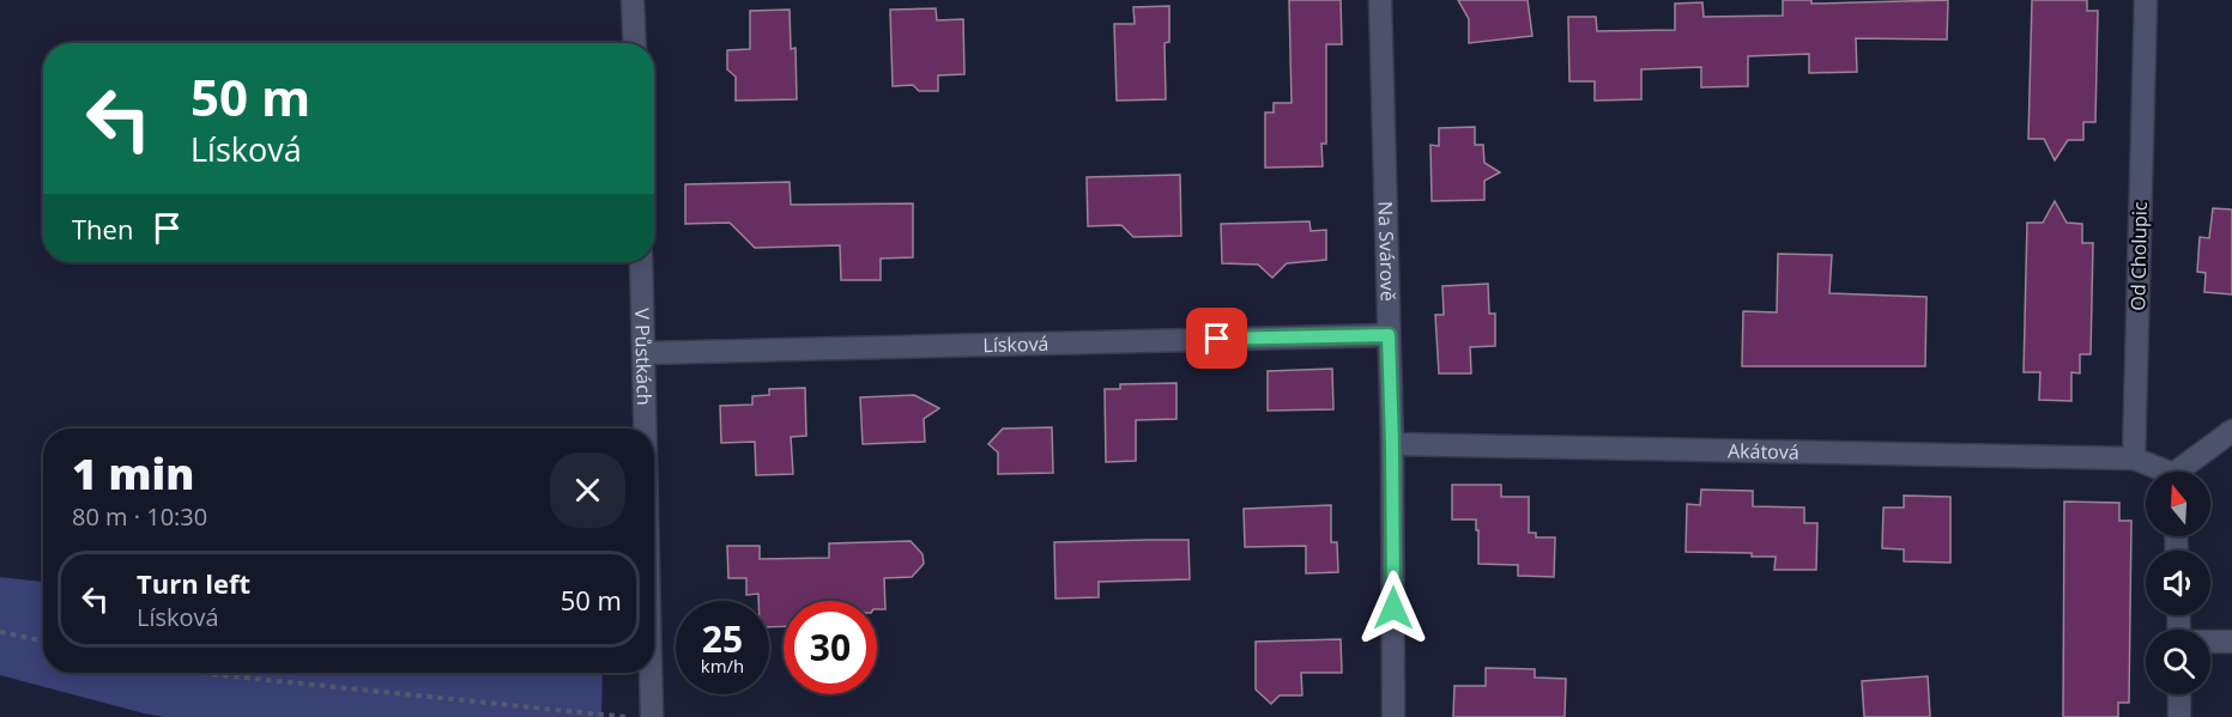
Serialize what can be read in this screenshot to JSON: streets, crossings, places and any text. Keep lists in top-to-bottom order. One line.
{"streets":{"street":["Na Svárově","Od Cholupic","Lísková","V Půstkách","Akátová"]},"crossings":[["Na Svárově","Lísková"],["Na Svárově","Akátová"],["Od Cholupic","Akátová"],["Lísková","V Půstkách"]],"north":"top","page":{"turn":["50 m","Lísková"],"then":"Then","heading":["1 min","80 m · 10:30"],"list":[{"name":"Turn left","note":"Lísková","value":"50 m"}],"speed":"25 km/h","limit":"30"}}
